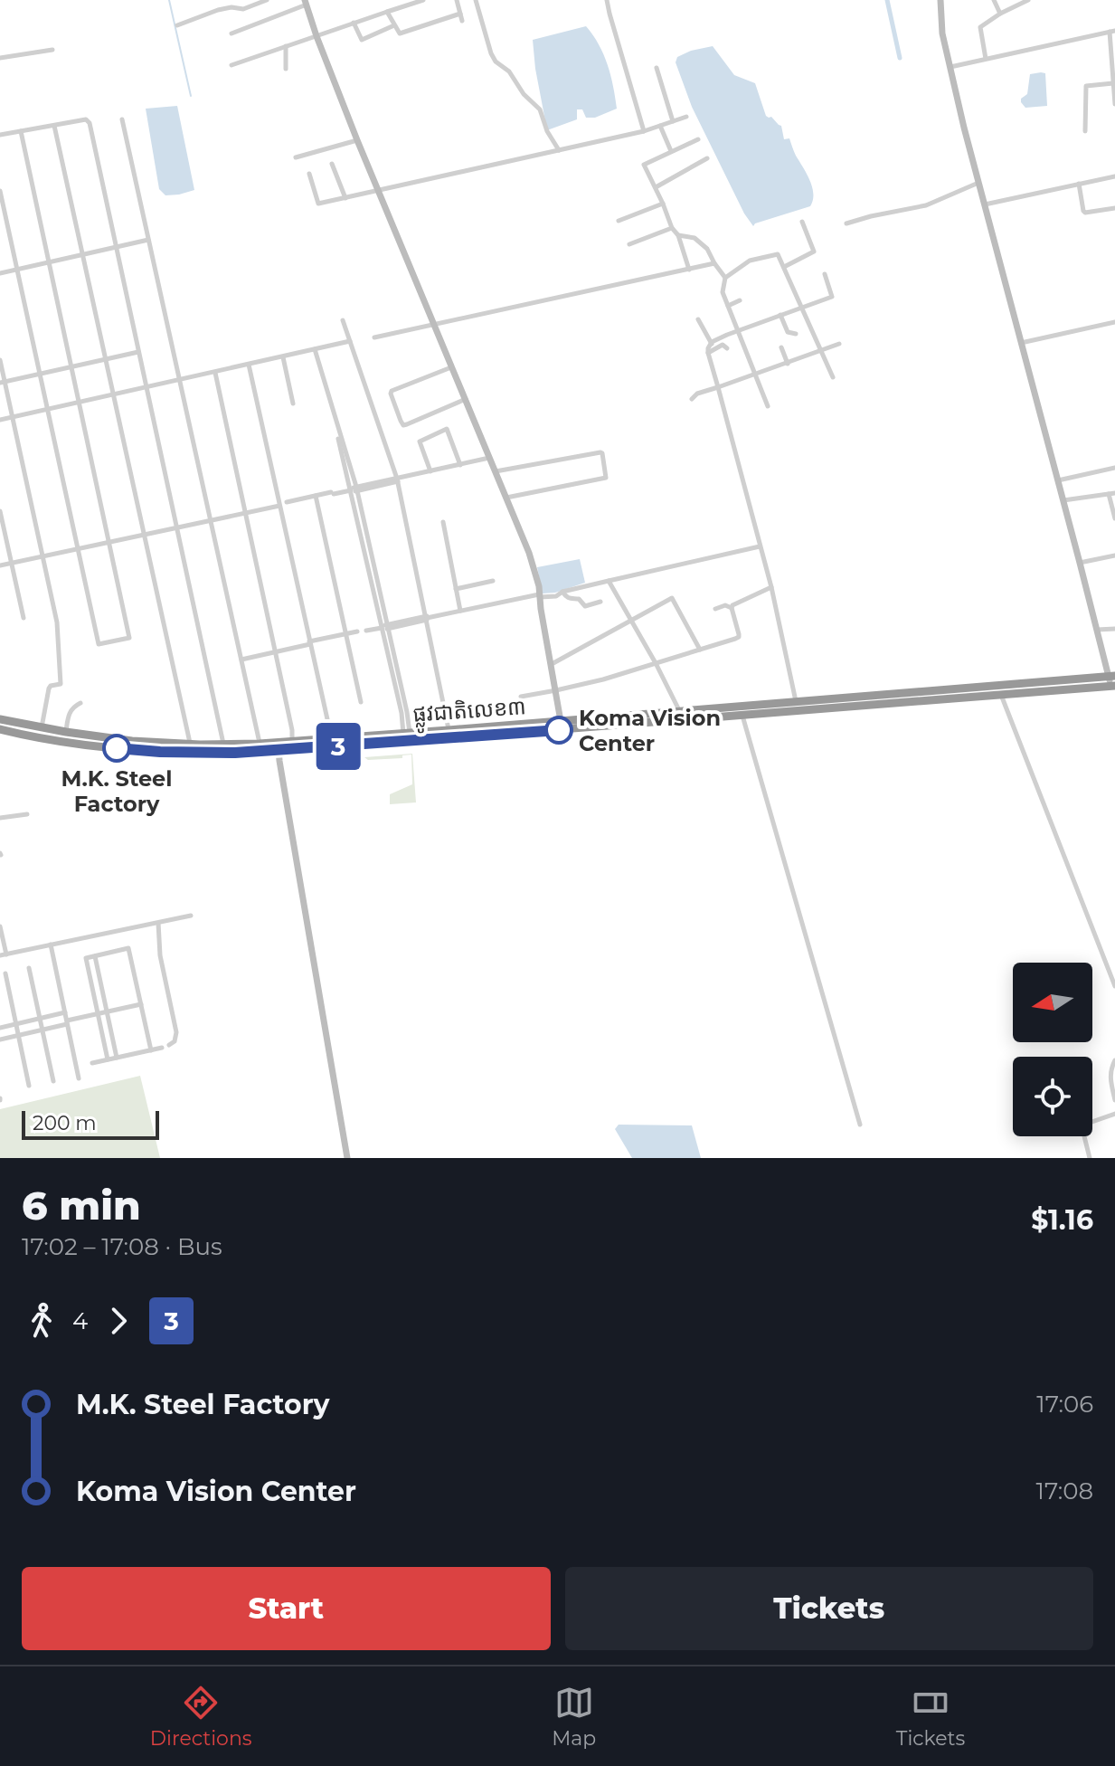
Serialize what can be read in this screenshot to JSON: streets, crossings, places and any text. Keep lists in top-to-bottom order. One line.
{"streets":{"highway":["ផ្លូវជាតិលេខ៣"]},"places":["Koma Vision Center","M.K. Steel Factory"],"lines":["bus line 3"],"scale_bar":"200 m","north":"left","page":{"on_map":"3","scale":"200 m","heading":["6 min","17:02 – 17:08 · Bus","$1.16"],"legs":["4","3"],"list":[{"name":"M.K. Steel Factory","value":"17:06"},{"name":"Koma Vision Center","value":"17:08"}],"buttons":["Start","Tickets"],"tabs":["Directions","Map","Tickets"]}}
